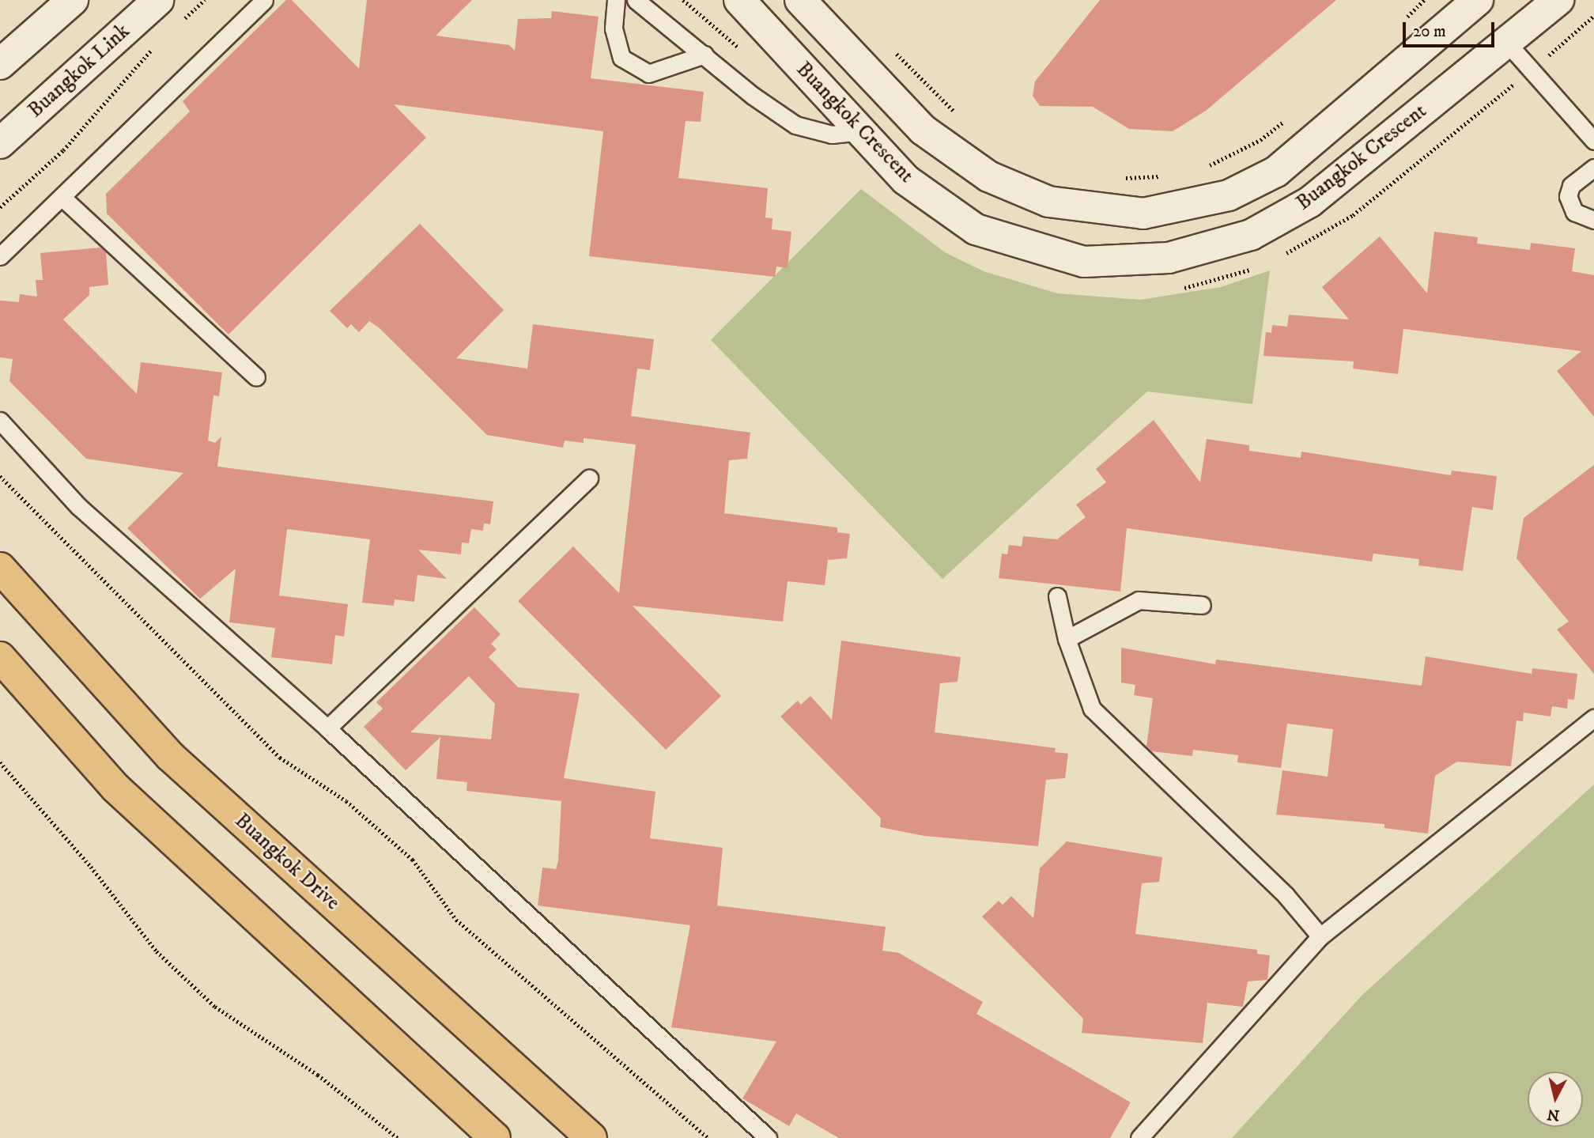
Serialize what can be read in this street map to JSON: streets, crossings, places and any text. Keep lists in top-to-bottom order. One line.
{"streets":{"main road":["Buangkok Drive"],"street":["Buangkok Link","Buangkok Crescent"]},"scale_bar":"20 m","north":"bottom"}
